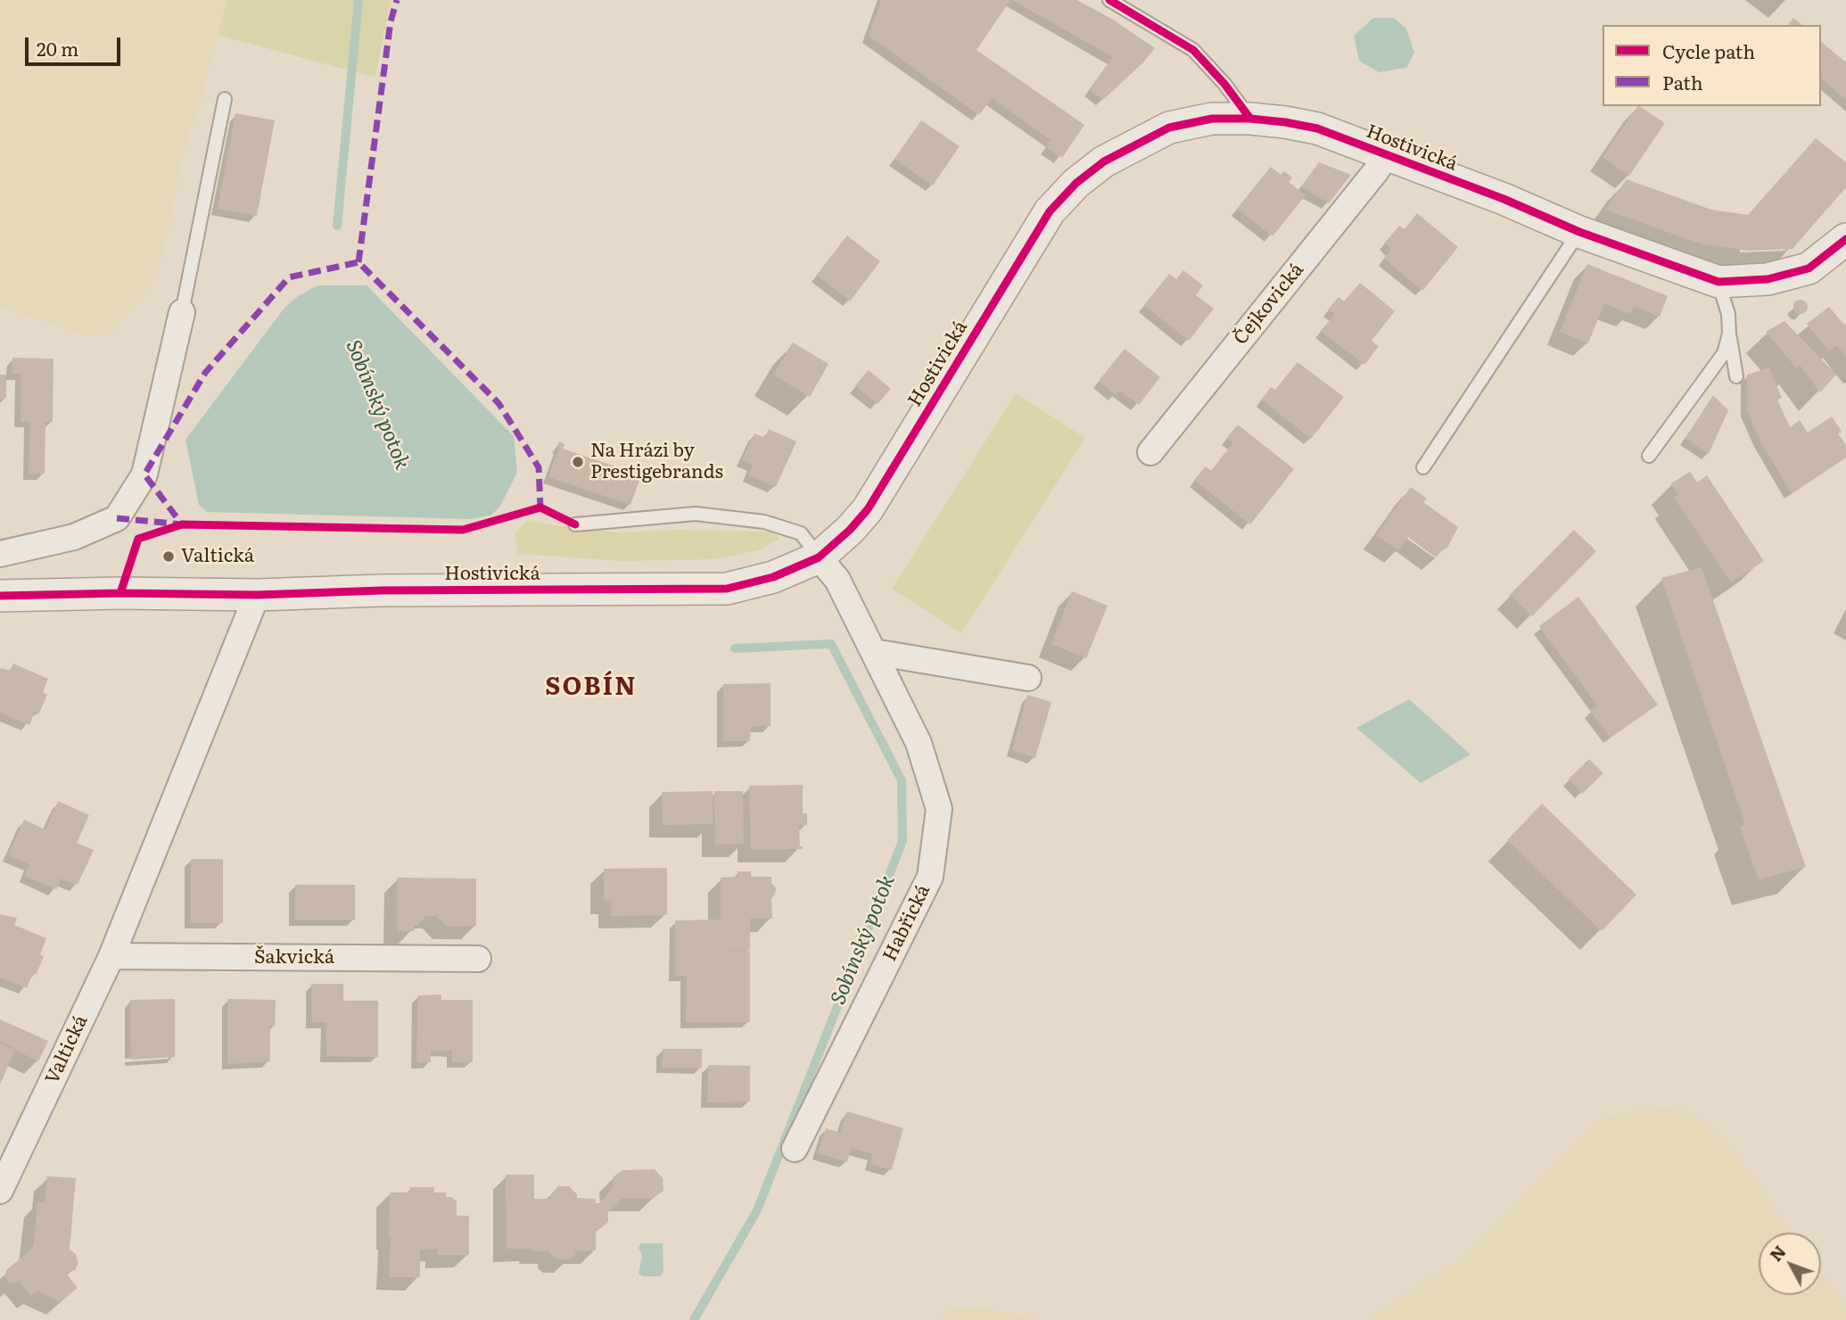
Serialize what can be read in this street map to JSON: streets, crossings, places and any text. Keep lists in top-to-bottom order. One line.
{"streets":{"street":["Hostivická","Čejkovická","Habřická","Šakvická","Valtická"]},"crossings":[["Hostivická","Čejkovická"],["Hostivická","Habřická"],["Hostivická","Valtická"],["Šakvická","Valtická"]],"districts":["SOBÍN"],"water":["Sobínský potok"],"places":["Na Hrázi by Prestigebrands","Valtická"],"legend":["Cycle path","Path"],"scale_bar":"20 m","north":"top left"}
